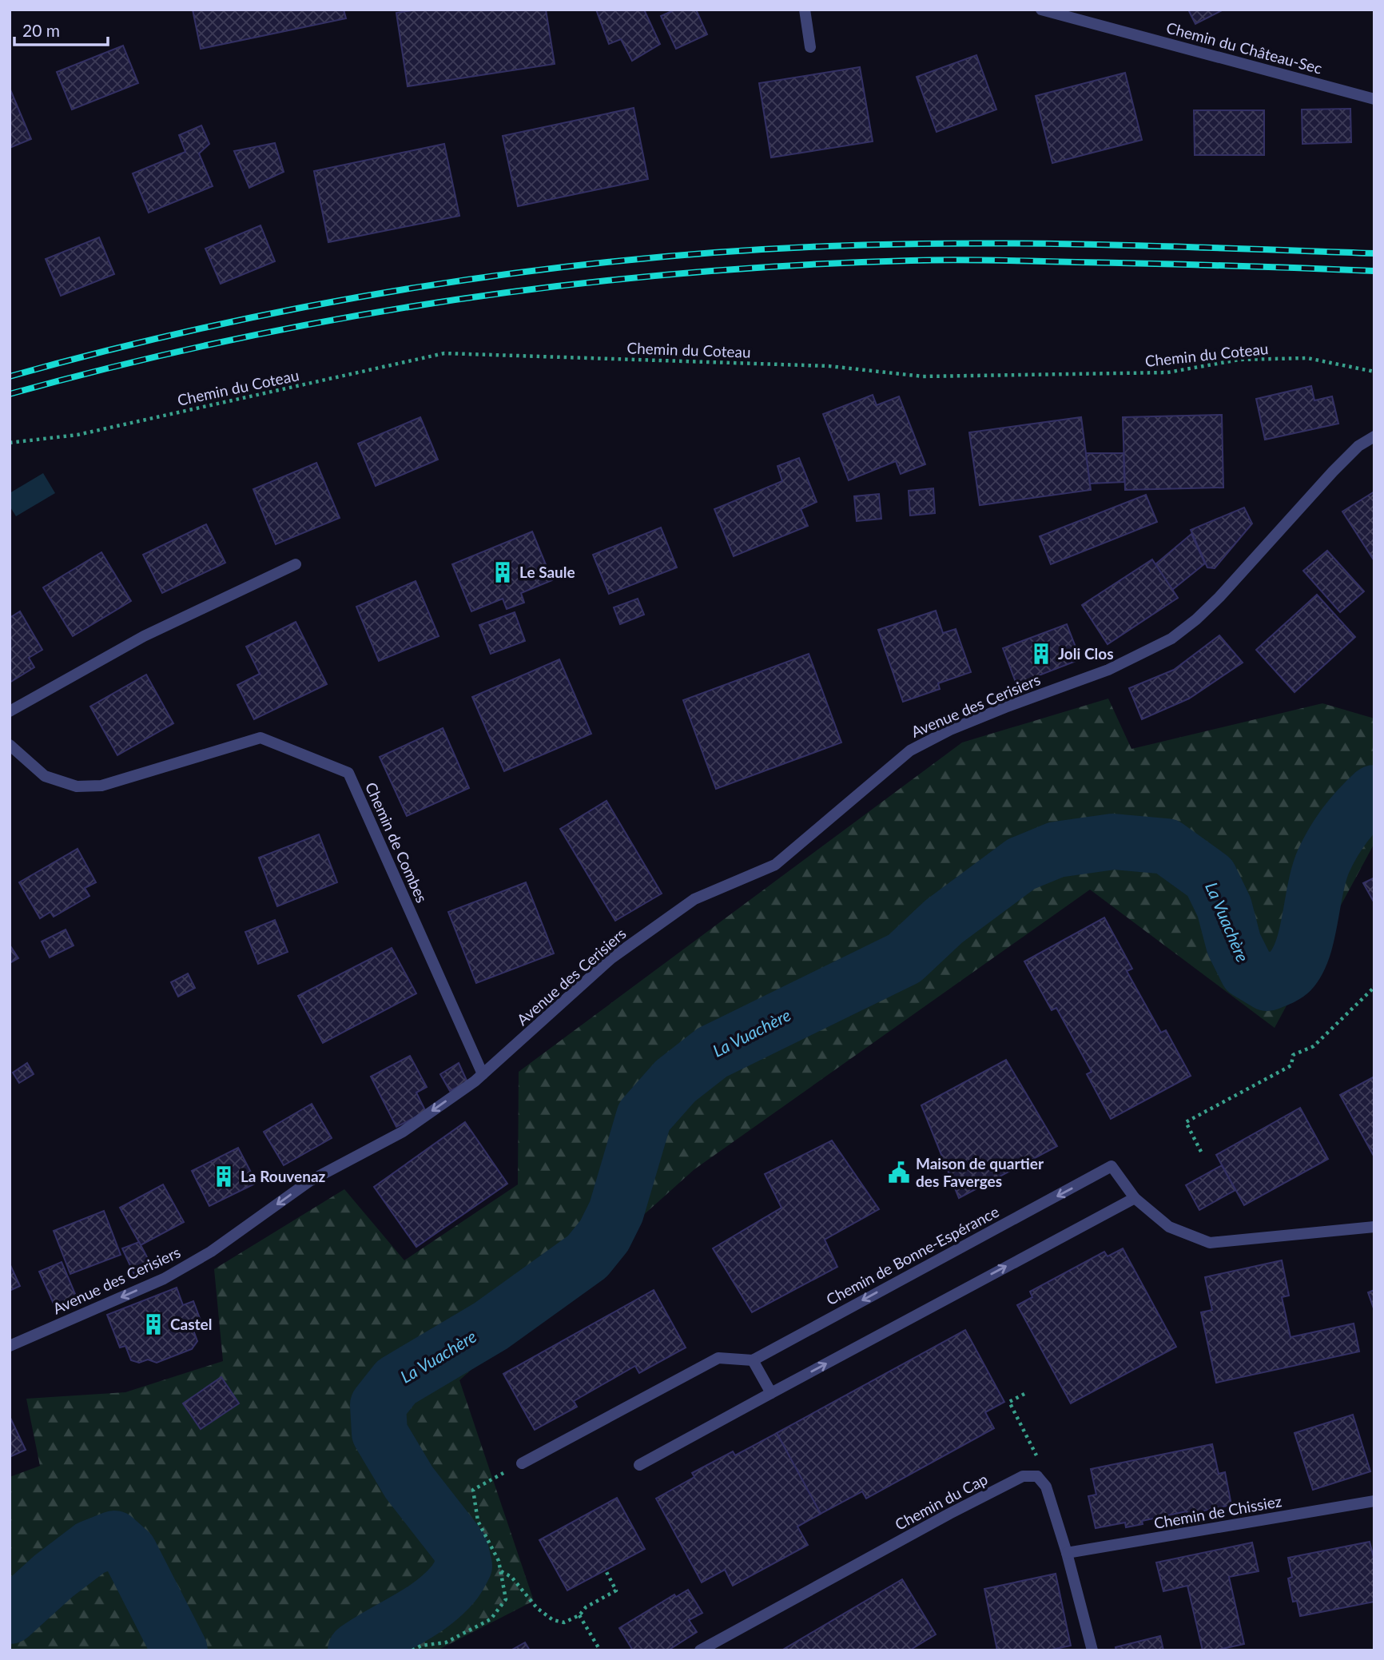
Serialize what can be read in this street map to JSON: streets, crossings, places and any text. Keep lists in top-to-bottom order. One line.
{"streets":{"street":["Chemin du Château-Sec","Avenue des Cerisiers","Chemin de Combes","Chemin de Bonne-Espérance","Chemin du Cap","Chemin de Chissiez"],"path":["Chemin du Coteau"]},"crossings":[["Avenue des Cerisiers","Chemin de Combes"],["Chemin du Cap","Chemin de Chissiez"]],"water":["La Vuachère"],"places":{"building":["Le Saule","Joli Clos","La Rouvenaz","Castel"],"public building":["Maison de quartier des Faverges"]},"scale_bar":"20 m"}
